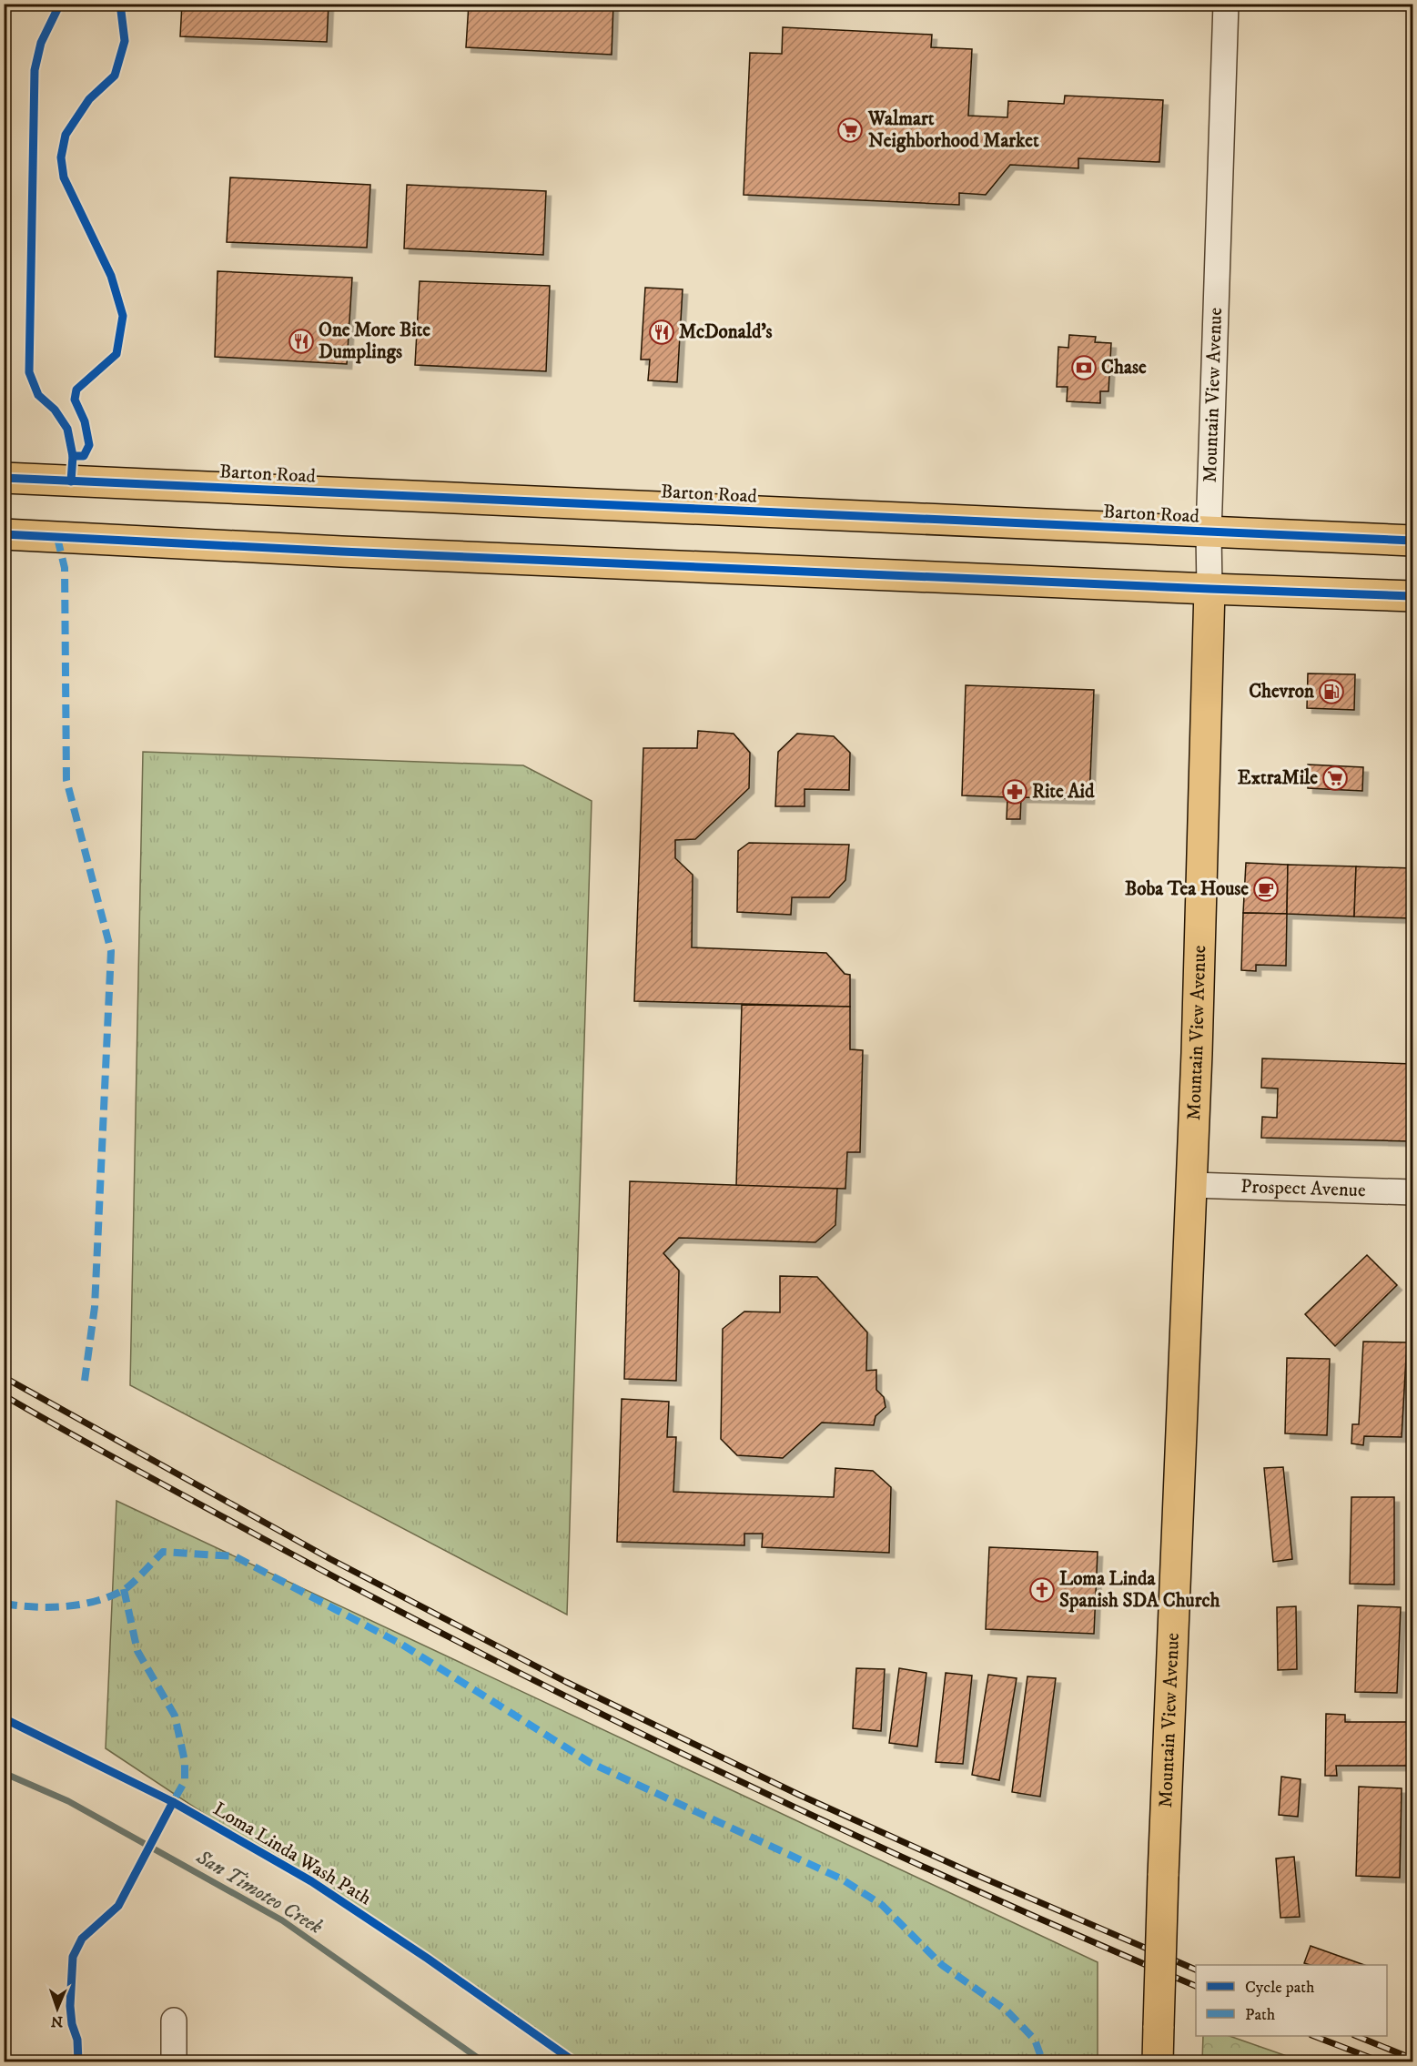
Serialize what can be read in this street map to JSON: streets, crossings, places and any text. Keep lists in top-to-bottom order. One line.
{"streets":{"main road":["Mountain View Avenue","Barton Road"],"street":["Prospect Avenue"],"cycle path":["Loma Linda Wash Path"]},"crossings":[["Mountain View Avenue","Barton Road"],["Mountain View Avenue","Prospect Avenue"]],"water":["San Timoteo Creek"],"places":{"supermarket":["Walmart Neighborhood Market","ExtraMile"],"restaurant":["McDonald's","One More Bite Dumplings"],"bank":["Chase"],"fuel station":["Chevron"],"pharmacy":["Rite Aid"],"cafe":["Boba Tea House"],"church":["Loma Linda Spanish SDA Church"]},"legend":["Cycle path","Path"],"north":"bottom"}
